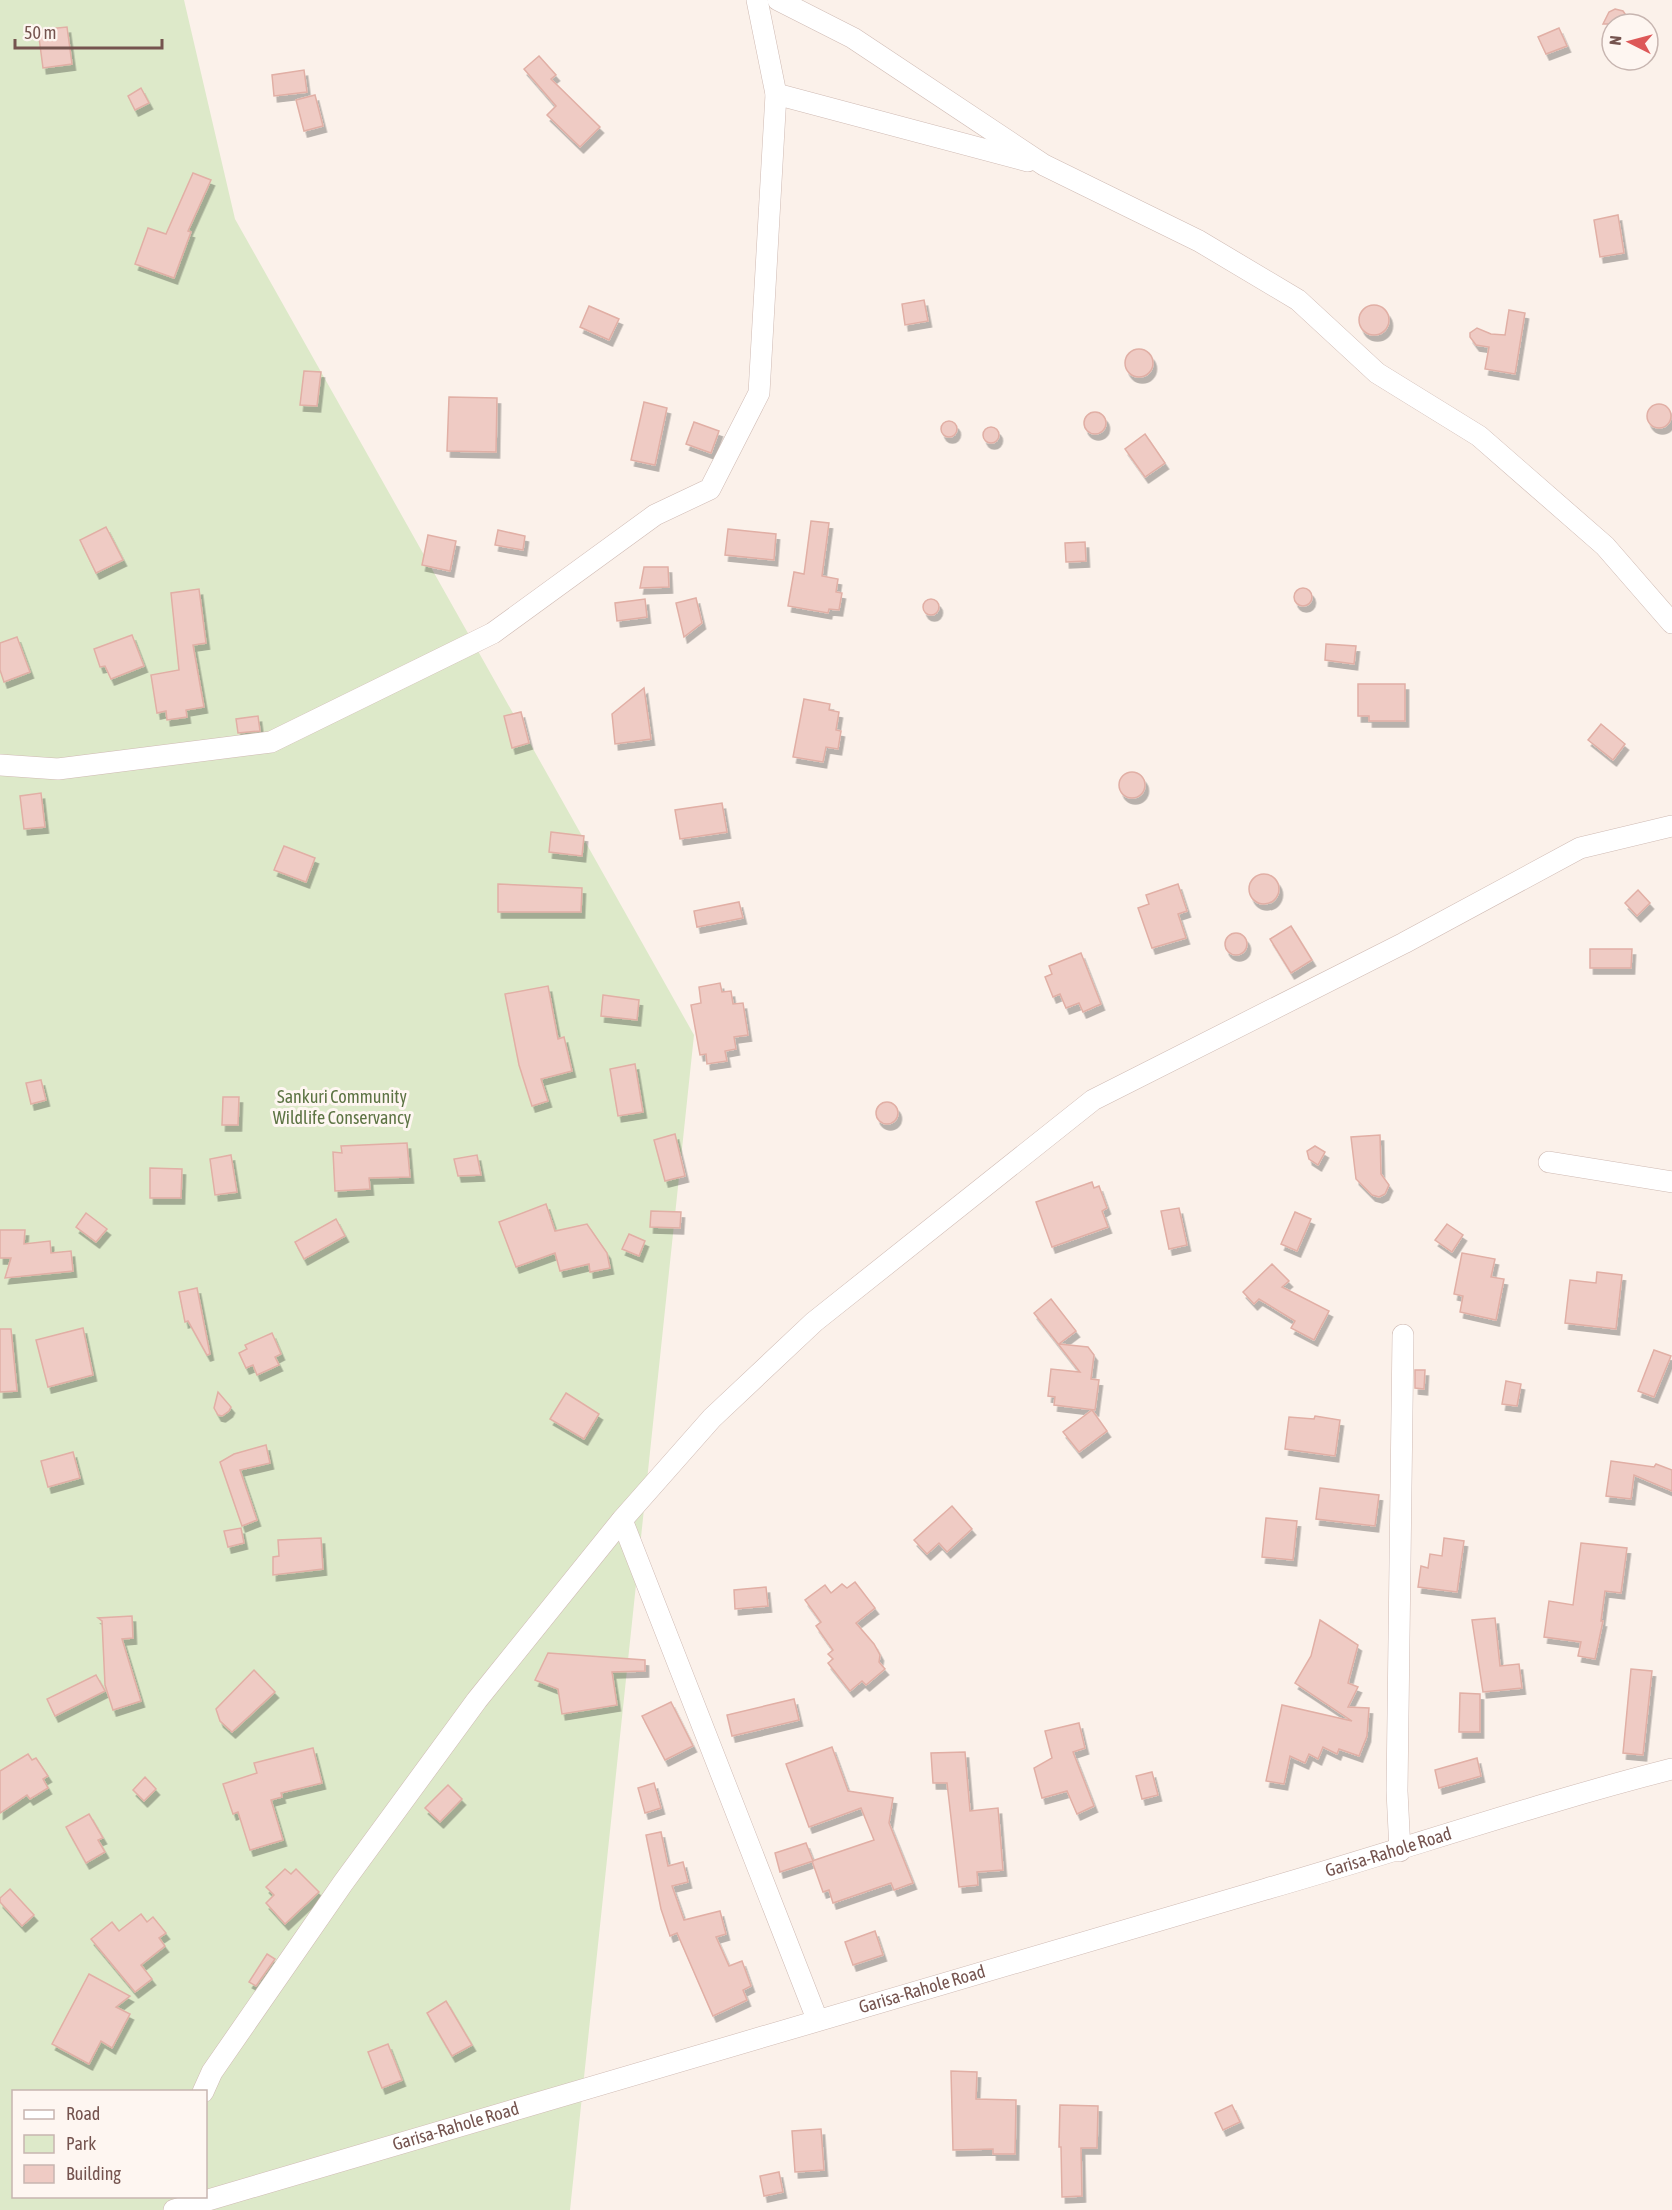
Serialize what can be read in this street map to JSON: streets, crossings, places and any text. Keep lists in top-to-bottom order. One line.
{"streets":{"street":["Garisa-Rahole Road"]},"parks":["Sankuri Community Wildlife Conservancy"],"legend":["Road","Park","Building"],"scale_bar":"50 m","north":"left"}
